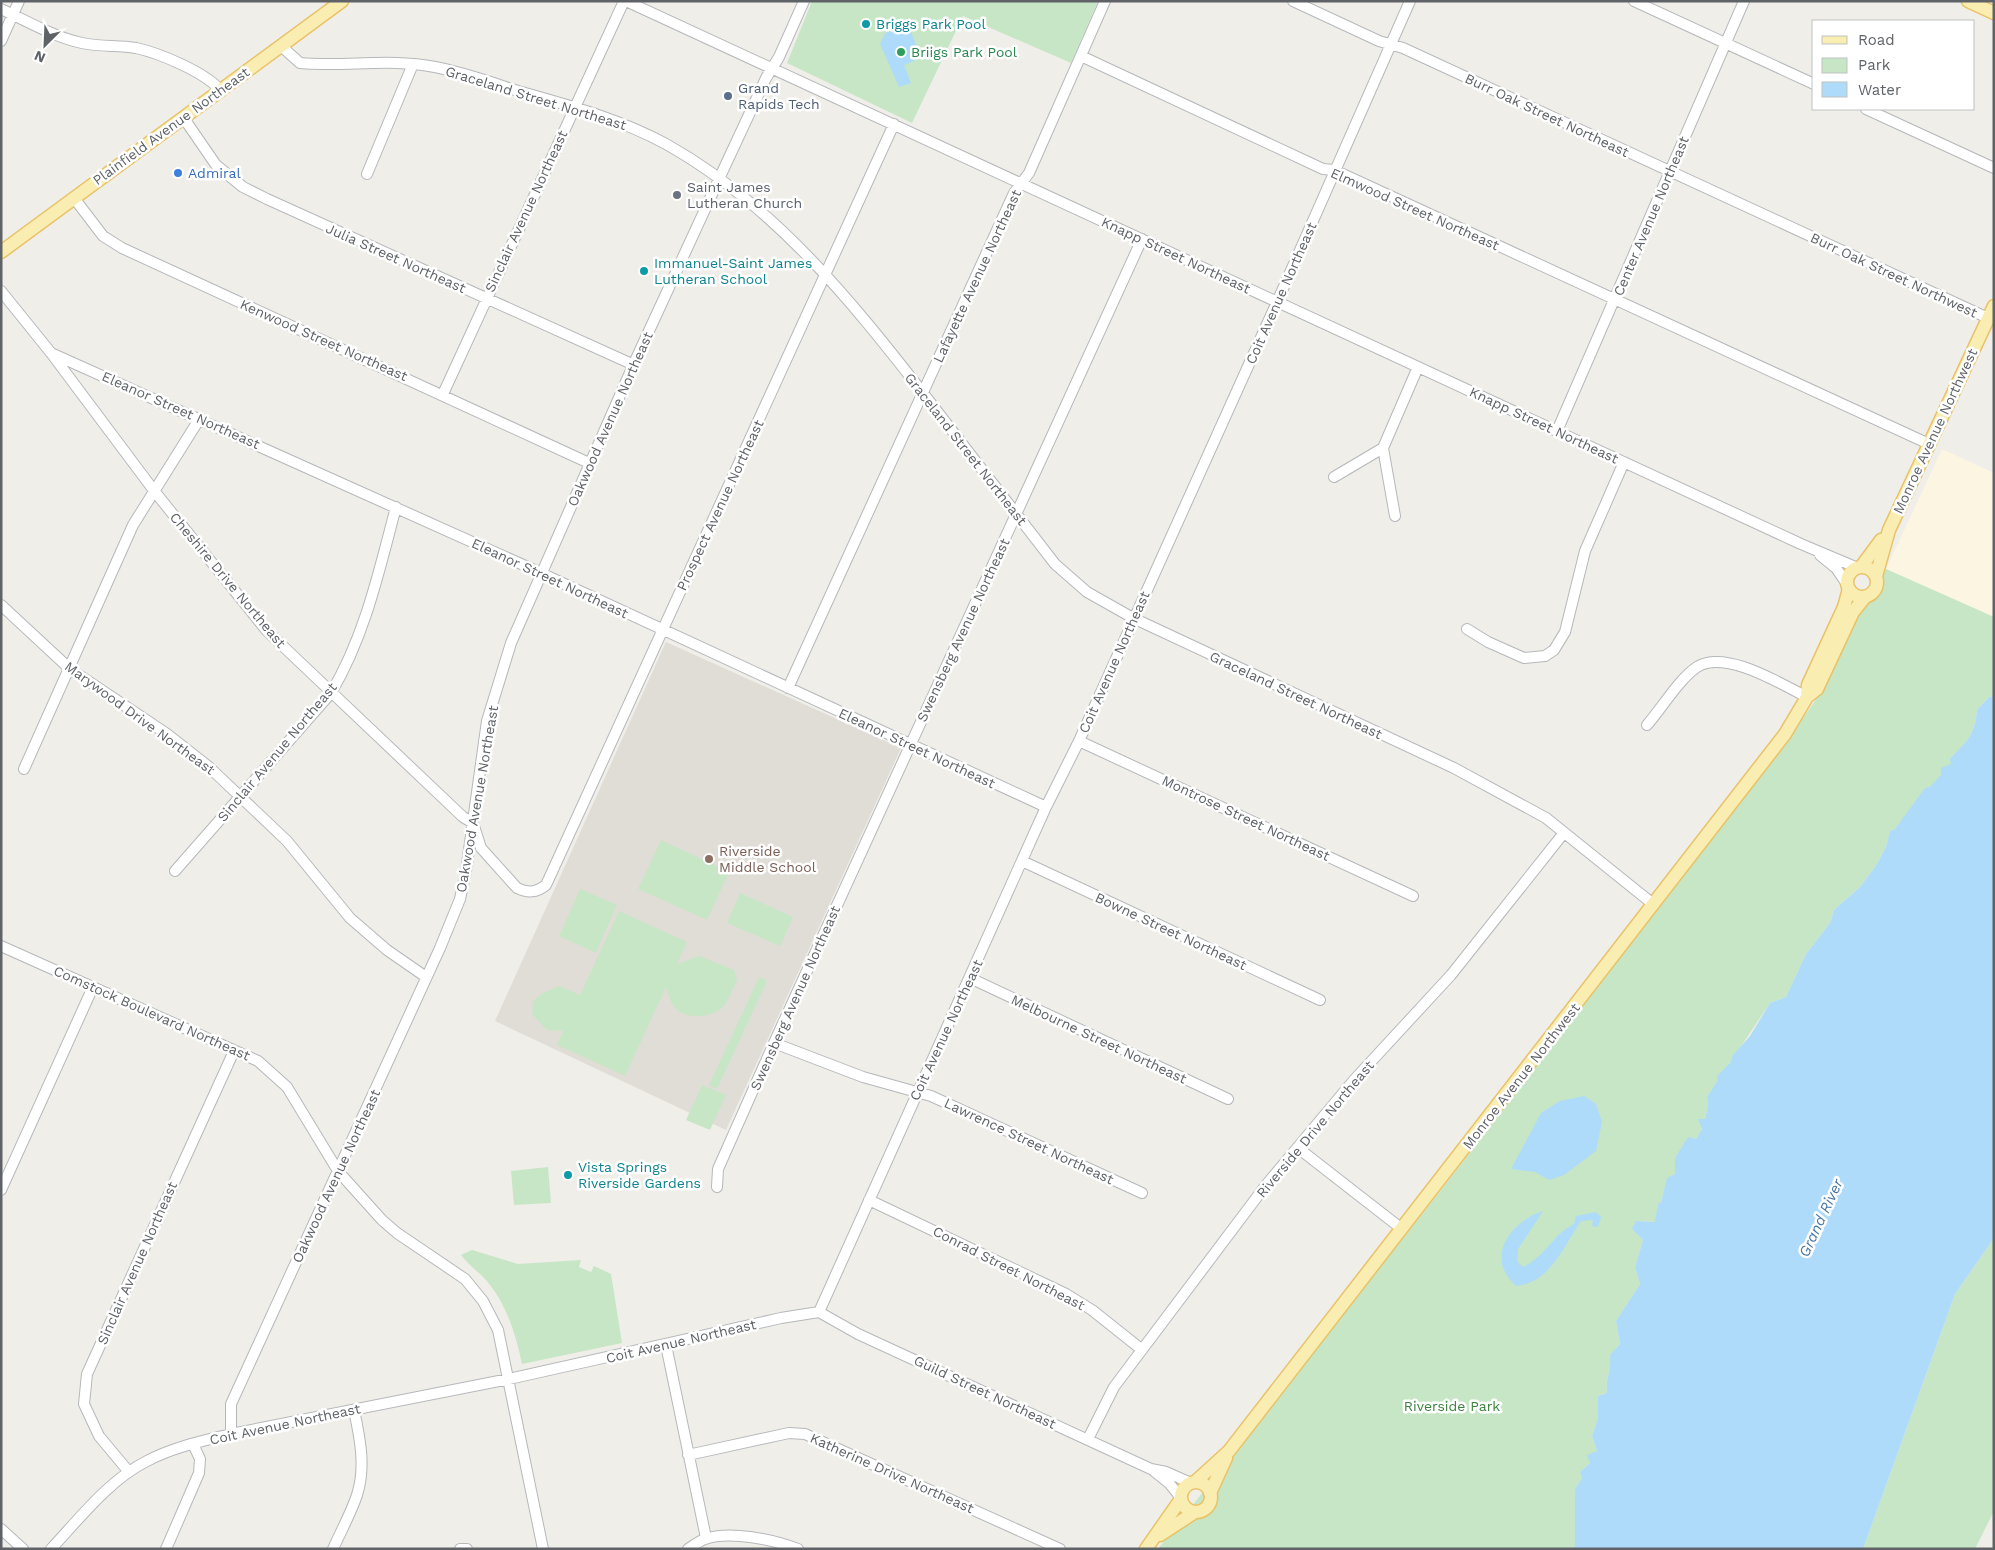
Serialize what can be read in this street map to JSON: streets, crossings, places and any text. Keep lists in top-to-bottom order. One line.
{"streets":{"main road":["Plainfield Avenue Northeast","Monroe Avenue Northwest"],"street":["Graceland Street Northeast","Burr Oak Street Northeast","Elmwood Street Northeast","Sinclair Avenue Northeast","Center Avenue Northeast","Knapp Street Northeast","Julia Street Northeast","Burr Oak Street Northwest","Lafayette Avenue Northeast","Coit Avenue Northeast","Kenwood Street Northeast","Eleanor Street Northeast","Oakwood Avenue Northeast","Prospect Avenue Northeast","Cheshire Drive Northeast","Swensberg Avenue Northeast","Marywood Drive Northeast","Montrose Street Northeast","Bowne Street Northeast","Comstock Boulevard Northeast","Melbourne Street Northeast","Riverside Drive Northeast","Lawrence Street Northeast","Conrad Street Northeast","Guild Street Northeast","Katherine Drive Northeast"]},"crossings":[["Graceland Street Northeast","Plainfield Avenue Northeast"],["Graceland Street Northeast","Sinclair Avenue Northeast"],["Graceland Street Northeast","Lafayette Avenue Northeast"],["Graceland Street Northeast","Coit Avenue Northeast"],["Graceland Street Northeast","Oakwood Avenue Northeast"],["Graceland Street Northeast","Monroe Avenue Northwest"],["Graceland Street Northeast","Prospect Avenue Northeast"],["Graceland Street Northeast","Swensberg Avenue Northeast"],["Graceland Street Northeast","Riverside Drive Northeast"],["Burr Oak Street Northeast","Center Avenue Northeast"],["Burr Oak Street Northeast","Burr Oak Street Northwest"],["Burr Oak Street Northeast","Coit Avenue Northeast"],["Plainfield Avenue Northeast","Julia Street Northeast"],["Plainfield Avenue Northeast","Kenwood Street Northeast"],["Elmwood Street Northeast","Center Avenue Northeast"],["Elmwood Street Northeast","Lafayette Avenue Northeast"],["Elmwood Street Northeast","Coit Avenue Northeast"],["Elmwood Street Northeast","Monroe Avenue Northwest"],["Sinclair Avenue Northeast","Knapp Street Northeast"],["Sinclair Avenue Northeast","Julia Street Northeast"],["Sinclair Avenue Northeast","Coit Avenue Northeast"],["Sinclair Avenue Northeast","Kenwood Street Northeast"],["Sinclair Avenue Northeast","Eleanor Street Northeast"],["Sinclair Avenue Northeast","Cheshire Drive Northeast"],["Sinclair Avenue Northeast","Marywood Drive Northeast"],["Sinclair Avenue Northeast","Comstock Boulevard Northeast"],["Center Avenue Northeast","Knapp Street Northeast"],["Knapp Street Northeast","Lafayette Avenue Northeast"],["Knapp Street Northeast","Coit Avenue Northeast"],["Knapp Street Northeast","Oakwood Avenue Northeast"],["Knapp Street Northeast","Prospect Avenue Northeast"],["Knapp Street Northeast","Swensberg Avenue Northeast"],["Julia Street Northeast","Oakwood Avenue Northeast"],["Burr Oak Street Northwest","Monroe Avenue Northwest"],["Lafayette Avenue Northeast","Eleanor Street Northeast"],["Coit Avenue Northeast","Eleanor Street Northeast"],["Coit Avenue Northeast","Oakwood Avenue Northeast"],["Coit Avenue Northeast","Montrose Street Northeast"],["Coit Avenue Northeast","Bowne Street Northeast"],["Coit Avenue Northeast","Comstock Boulevard Northeast"],["Coit Avenue Northeast","Melbourne Street Northeast"],["Coit Avenue Northeast","Lawrence Street Northeast"],["Coit Avenue Northeast","Conrad Street Northeast"],["Coit Avenue Northeast","Guild Street Northeast"],["Kenwood Street Northeast","Oakwood Avenue Northeast"],["Eleanor Street Northeast","Oakwood Avenue Northeast"],["Eleanor Street Northeast","Prospect Avenue Northeast"],["Eleanor Street Northeast","Cheshire Drive Northeast"],["Eleanor Street Northeast","Swensberg Avenue Northeast"],["Oakwood Avenue Northeast","Prospect Avenue Northeast"],["Oakwood Avenue Northeast","Cheshire Drive Northeast"],["Oakwood Avenue Northeast","Marywood Drive Northeast"],["Oakwood Avenue Northeast","Comstock Boulevard Northeast"],["Monroe Avenue Northwest","Guild Street Northeast"],["Prospect Avenue Northeast","Cheshire Drive Northeast"],["Swensberg Avenue Northeast","Lawrence Street Northeast"],["Riverside Drive Northeast","Conrad Street Northeast"],["Riverside Drive Northeast","Guild Street Northeast"]],"water":["Grand River"],"parks":["Riverside Park"],"places":["Briggs Park Pool","Briigs Park Pool","Grand Rapids Tech","Admiral","Saint James Lutheran Church","Immanuel-Saint James Lutheran School","Riverside Middle School","Vista Springs Riverside Gardens"],"legend":["Road","Park","Water"],"north":"bottom left"}
